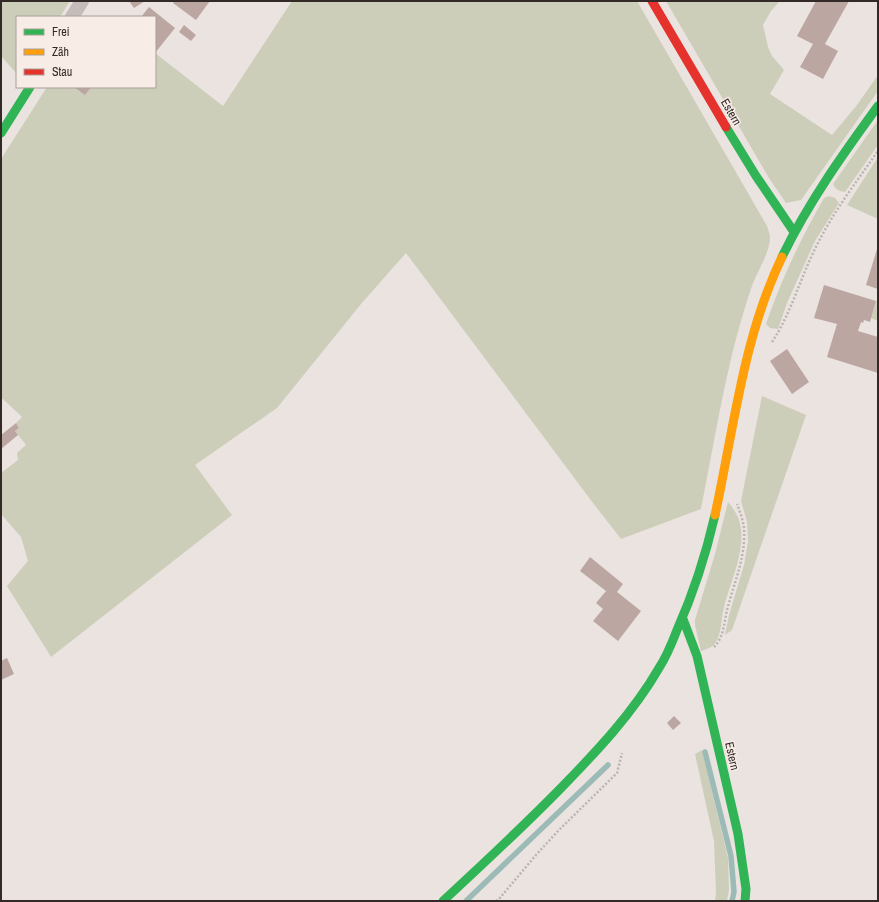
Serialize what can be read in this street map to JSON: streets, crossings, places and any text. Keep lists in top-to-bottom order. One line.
{"streets":{"street":["Estern"]},"legend":["Frei","Zäh","Stau"]}
